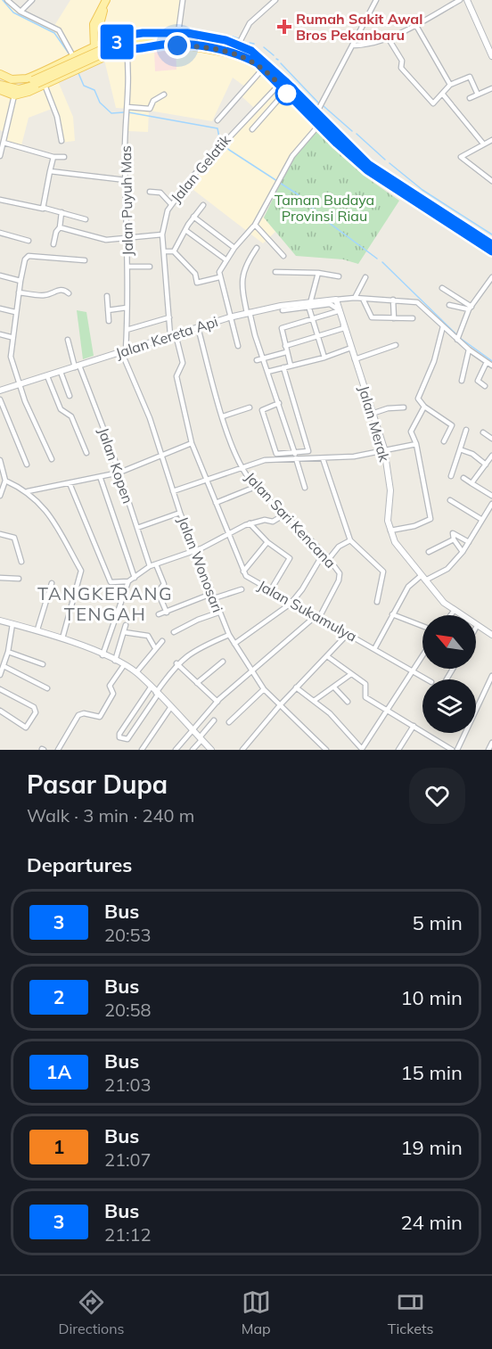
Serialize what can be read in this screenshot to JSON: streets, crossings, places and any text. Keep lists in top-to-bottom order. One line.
{"streets":{"street":["Jalan Gelatik","Jalan Puyuh Mas","Jalan Kereta Api","Jalan Merak","Jalan Kopen","Jalan Sari Kencana","Jalan Wonosari","Jalan Sukamulya"]},"crossings":[["Jalan Gelatik","Jalan Kereta Api"],["Jalan Gelatik","Jalan Sukamulya"],["Jalan Puyuh Mas","Jalan Kereta Api"],["Jalan Puyuh Mas","Jalan Wonosari"],["Jalan Kereta Api","Jalan Merak"],["Jalan Kereta Api","Jalan Kopen"],["Jalan Kereta Api","Jalan Sari Kencana"],["Jalan Kereta Api","Jalan Wonosari"],["Jalan Sari Kencana","Jalan Sukamulya"]],"districts":["TANGKERANG TENGAH"],"parks":["Taman Budaya Provinsi Riau"],"places":{"health":["Rumah Sakit Awal Bros Pekanbaru"]},"lines":["bus line 3"],"north":"top left","page":{"on_map":"3","heading":[["Pasar Dupa","Walk · 3 min · 240 m"],"Departures"],"list":[{"mark":"3","name":"Bus","note":"20:53","value":"5 min"},{"mark":"2","name":"Bus","note":"20:58","value":"10 min"},{"mark":"1A","name":"Bus","note":"21:03","value":"15 min"},{"mark":"1","name":"Bus","note":"21:07","value":"19 min"},{"mark":"3","name":"Bus","note":"21:12","value":"24 min"}],"tabs":["Directions","Map","Tickets"]}}
